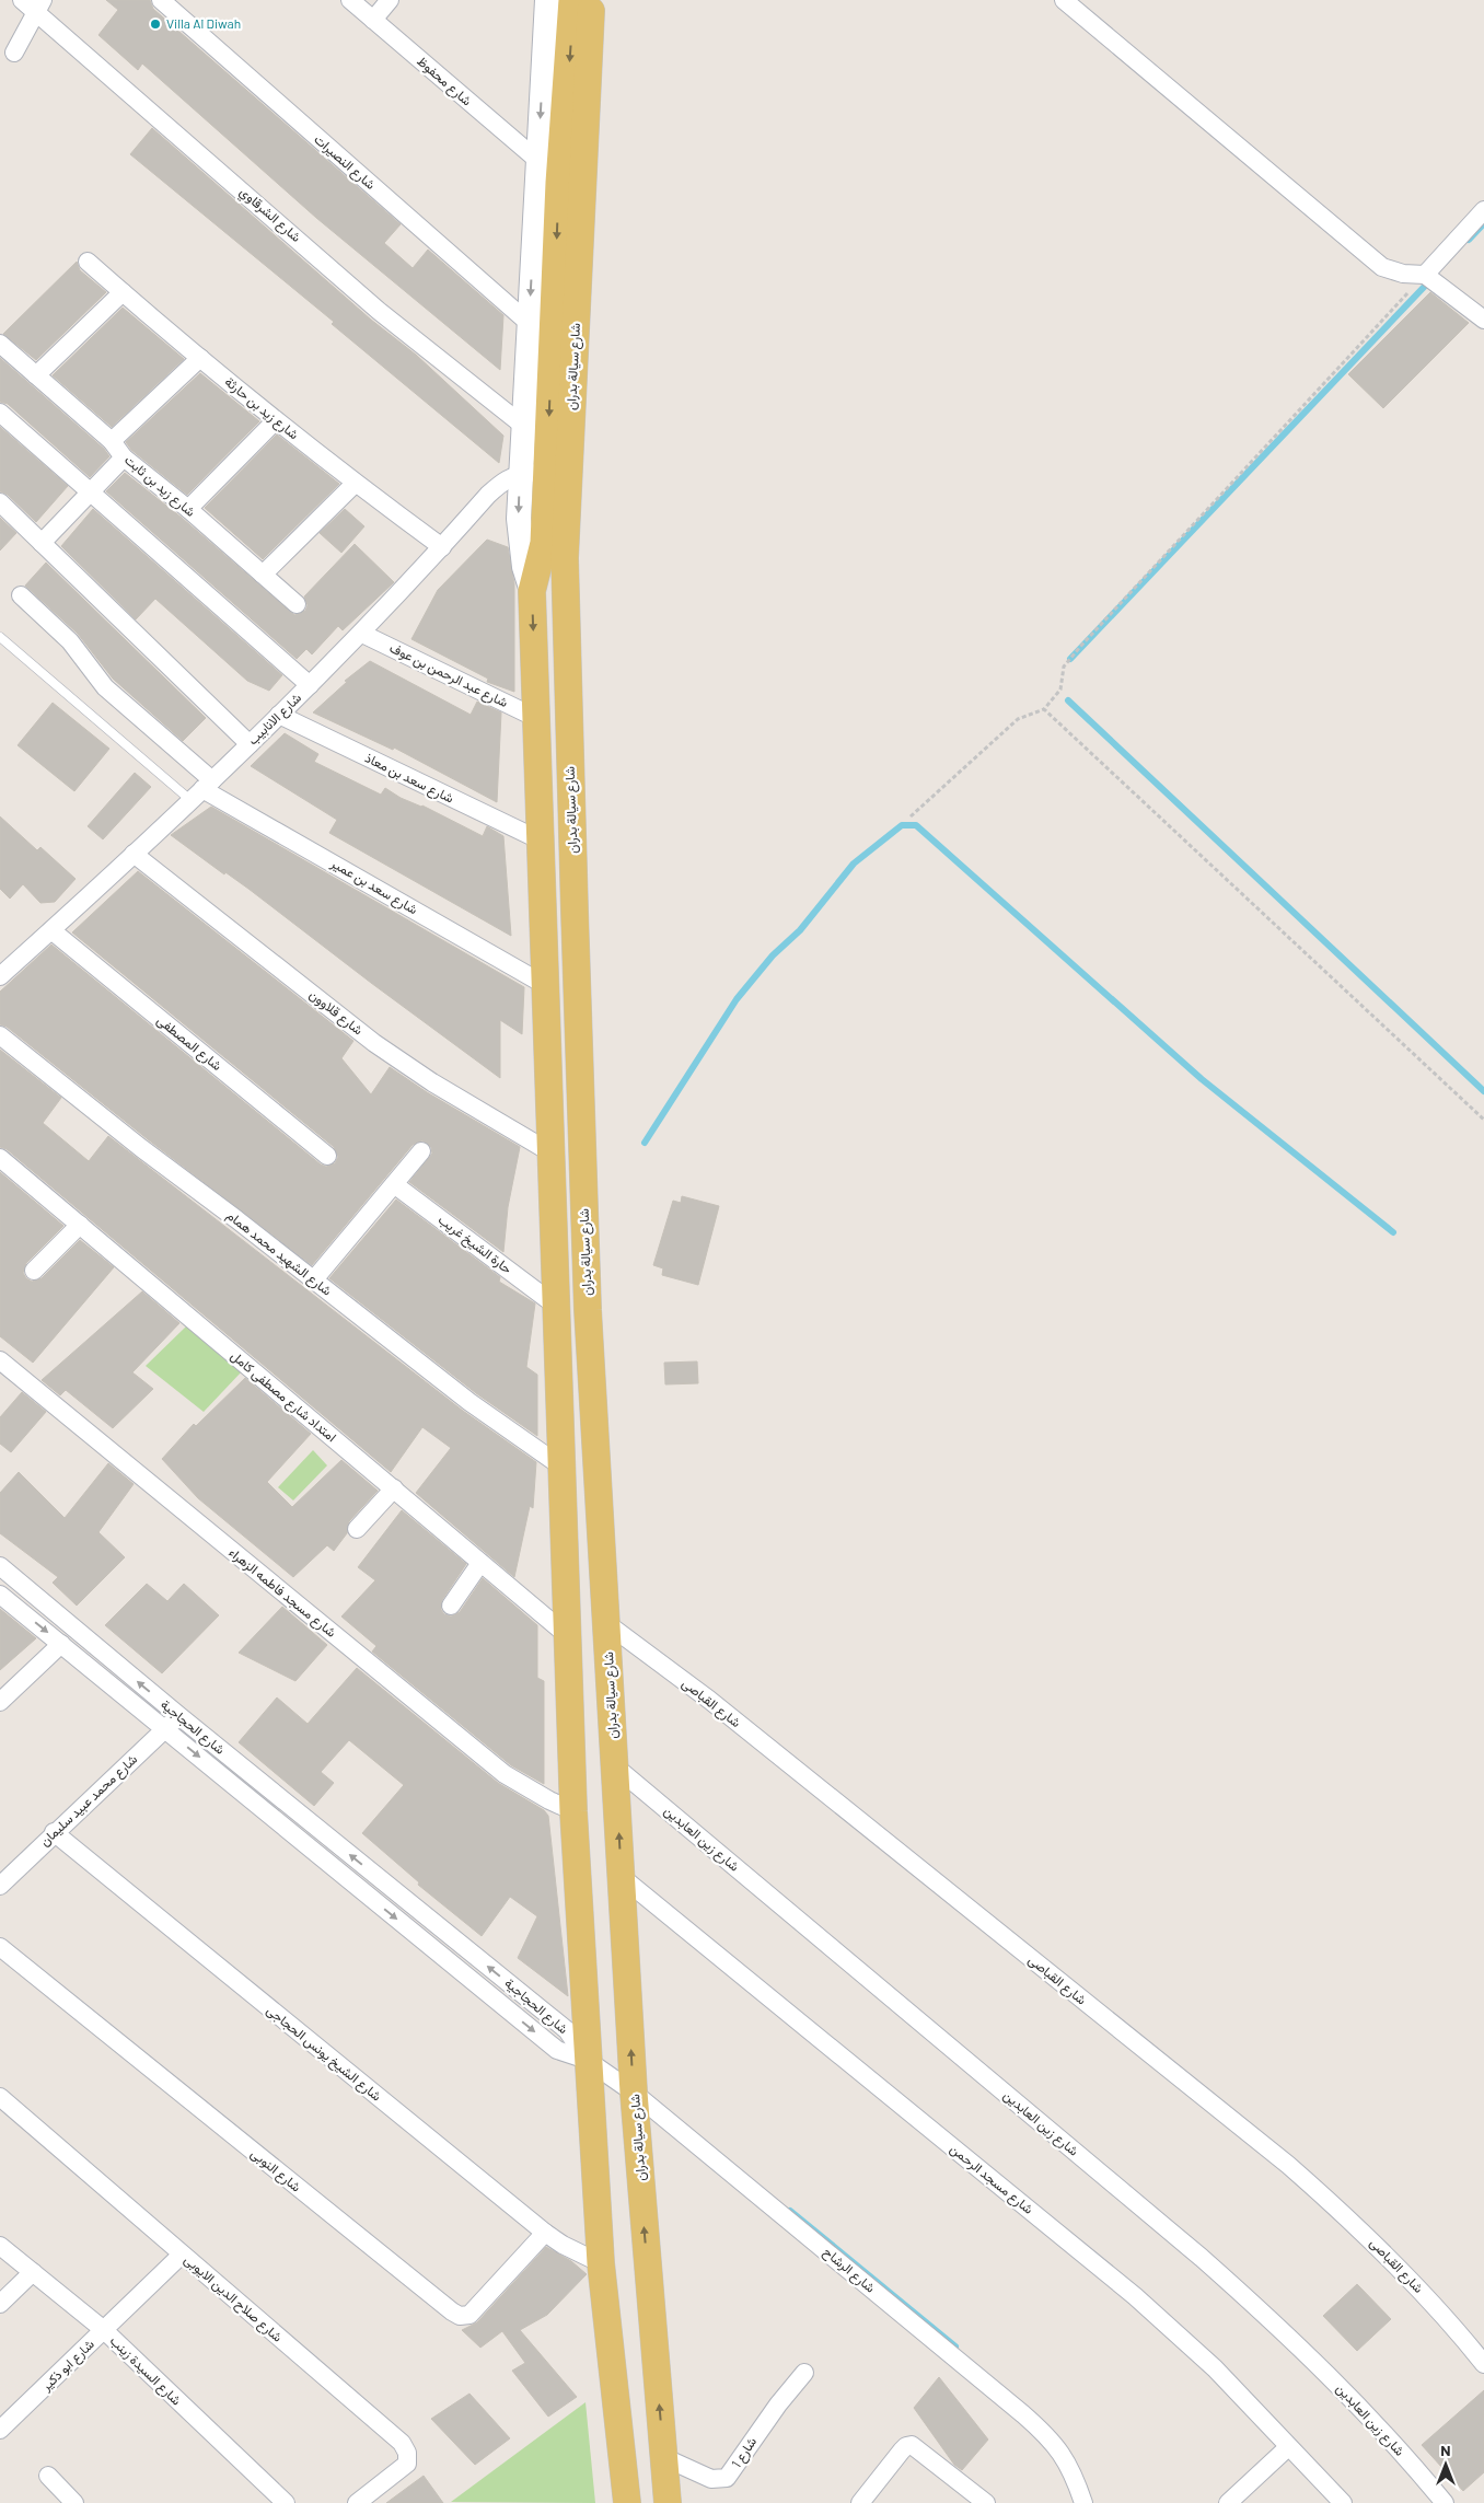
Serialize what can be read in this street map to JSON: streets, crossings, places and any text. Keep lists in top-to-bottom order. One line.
{"streets":{"main road":["شارع سيالة بدران"],"street":["شارع محفوظ","شارع النصيرات","شارع الشرقاوي","شارع زيد بن حارثة","شارع زيد بن ثابت","شارع عبد الرحمن بن عوف","شارع الانابيب","شارع سعد بن معاذ","شارع سعد بن عمير","شارع قلاوون","شارع المصطفى","حارة الشيخ غريب","شارع الشهيد محمد همام","امتداد شارع مصطفى كامل","شارع مسجد فاطمه الزهراء","شارع القباصى","شارع الحجاجية","شارع محمد عبيد سليمان","شارع زين العابدين","شارع الشيخ يونس الحجاجى","شارع النوبى","شارع مسجد الرحمن","شارع الرشاح","شارع صلاح الدين الايوبى","شارع ابو ذكير","شارع السيدة زينب","شارع 1"]},"crossings":[["شارع محفوظ","شارع سيالة بدران"],["شارع النصيرات","شارع سيالة بدران"],["شارع الشرقاوي","شارع سيالة بدران"],["شارع سيالة بدران","شارع عبد الرحمن بن عوف"],["شارع سيالة بدران","شارع الانابيب"],["شارع سيالة بدران","شارع سعد بن معاذ"],["شارع سيالة بدران","شارع سعد بن عمير"],["شارع سيالة بدران","شارع قلاوون"],["شارع سيالة بدران","حارة الشيخ غريب"],["شارع سيالة بدران","شارع الشهيد محمد همام"],["شارع سيالة بدران","امتداد شارع مصطفى كامل"],["شارع سيالة بدران","شارع مسجد فاطمه الزهراء"],["شارع سيالة بدران","شارع القباصى"],["شارع سيالة بدران","شارع الحجاجية"],["شارع سيالة بدران","شارع زين العابدين"],["شارع سيالة بدران","شارع الشيخ يونس الحجاجى"],["شارع سيالة بدران","شارع مسجد الرحمن"],["شارع سيالة بدران","شارع الرشاح"],["شارع سيالة بدران","شارع 1"],["شارع زيد بن حارثة","شارع الانابيب"],["شارع عبد الرحمن بن عوف","شارع الانابيب"],["شارع الانابيب","شارع سعد بن معاذ"],["شارع الانابيب","شارع سعد بن عمير"],["شارع الانابيب","شارع قلاوون"],["شارع الانابيب","شارع المصطفى"],["شارع الحجاجية","شارع محمد عبيد سليمان"],["شارع الحجاجية","شارع الرشاح"],["شارع محمد عبيد سليمان","شارع الشيخ يونس الحجاجى"],["شارع الشيخ يونس الحجاجى","شارع النوبى"],["شارع صلاح الدين الايوبى","شارع ابو ذكير"],["شارع ابو ذكير","شارع السيدة زينب"]],"places":["Villa Al Diwah"],"north":"top"}
